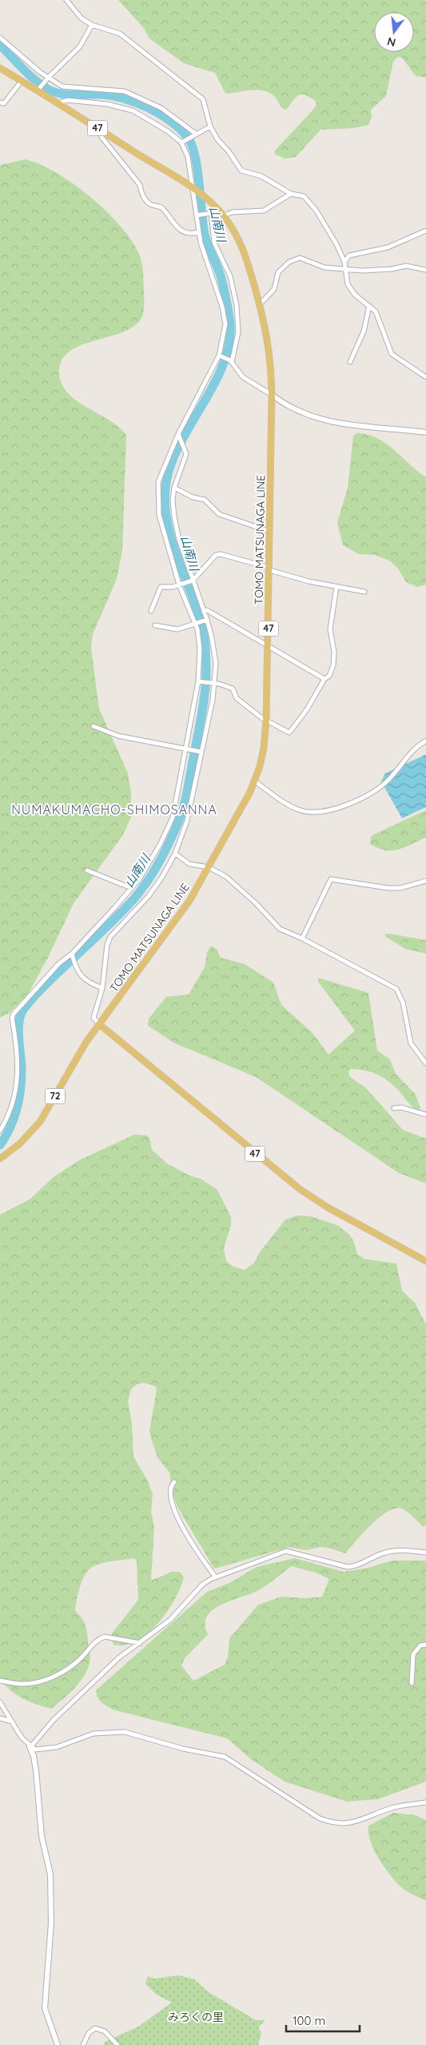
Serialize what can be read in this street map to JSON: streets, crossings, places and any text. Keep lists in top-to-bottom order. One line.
{"streets":{"main road":["47","TOMO MATSUNAGA LINE","72"]},"crossings":[["47","TOMO MATSUNAGA LINE"],["47","72"],["TOMO MATSUNAGA LINE","72"]],"districts":["NUMAKUMACHO-SHIMOSANNA"],"water":["山南川"],"parks":["みろくの里"],"scale_bar":"100 m","north":"bottom"}
